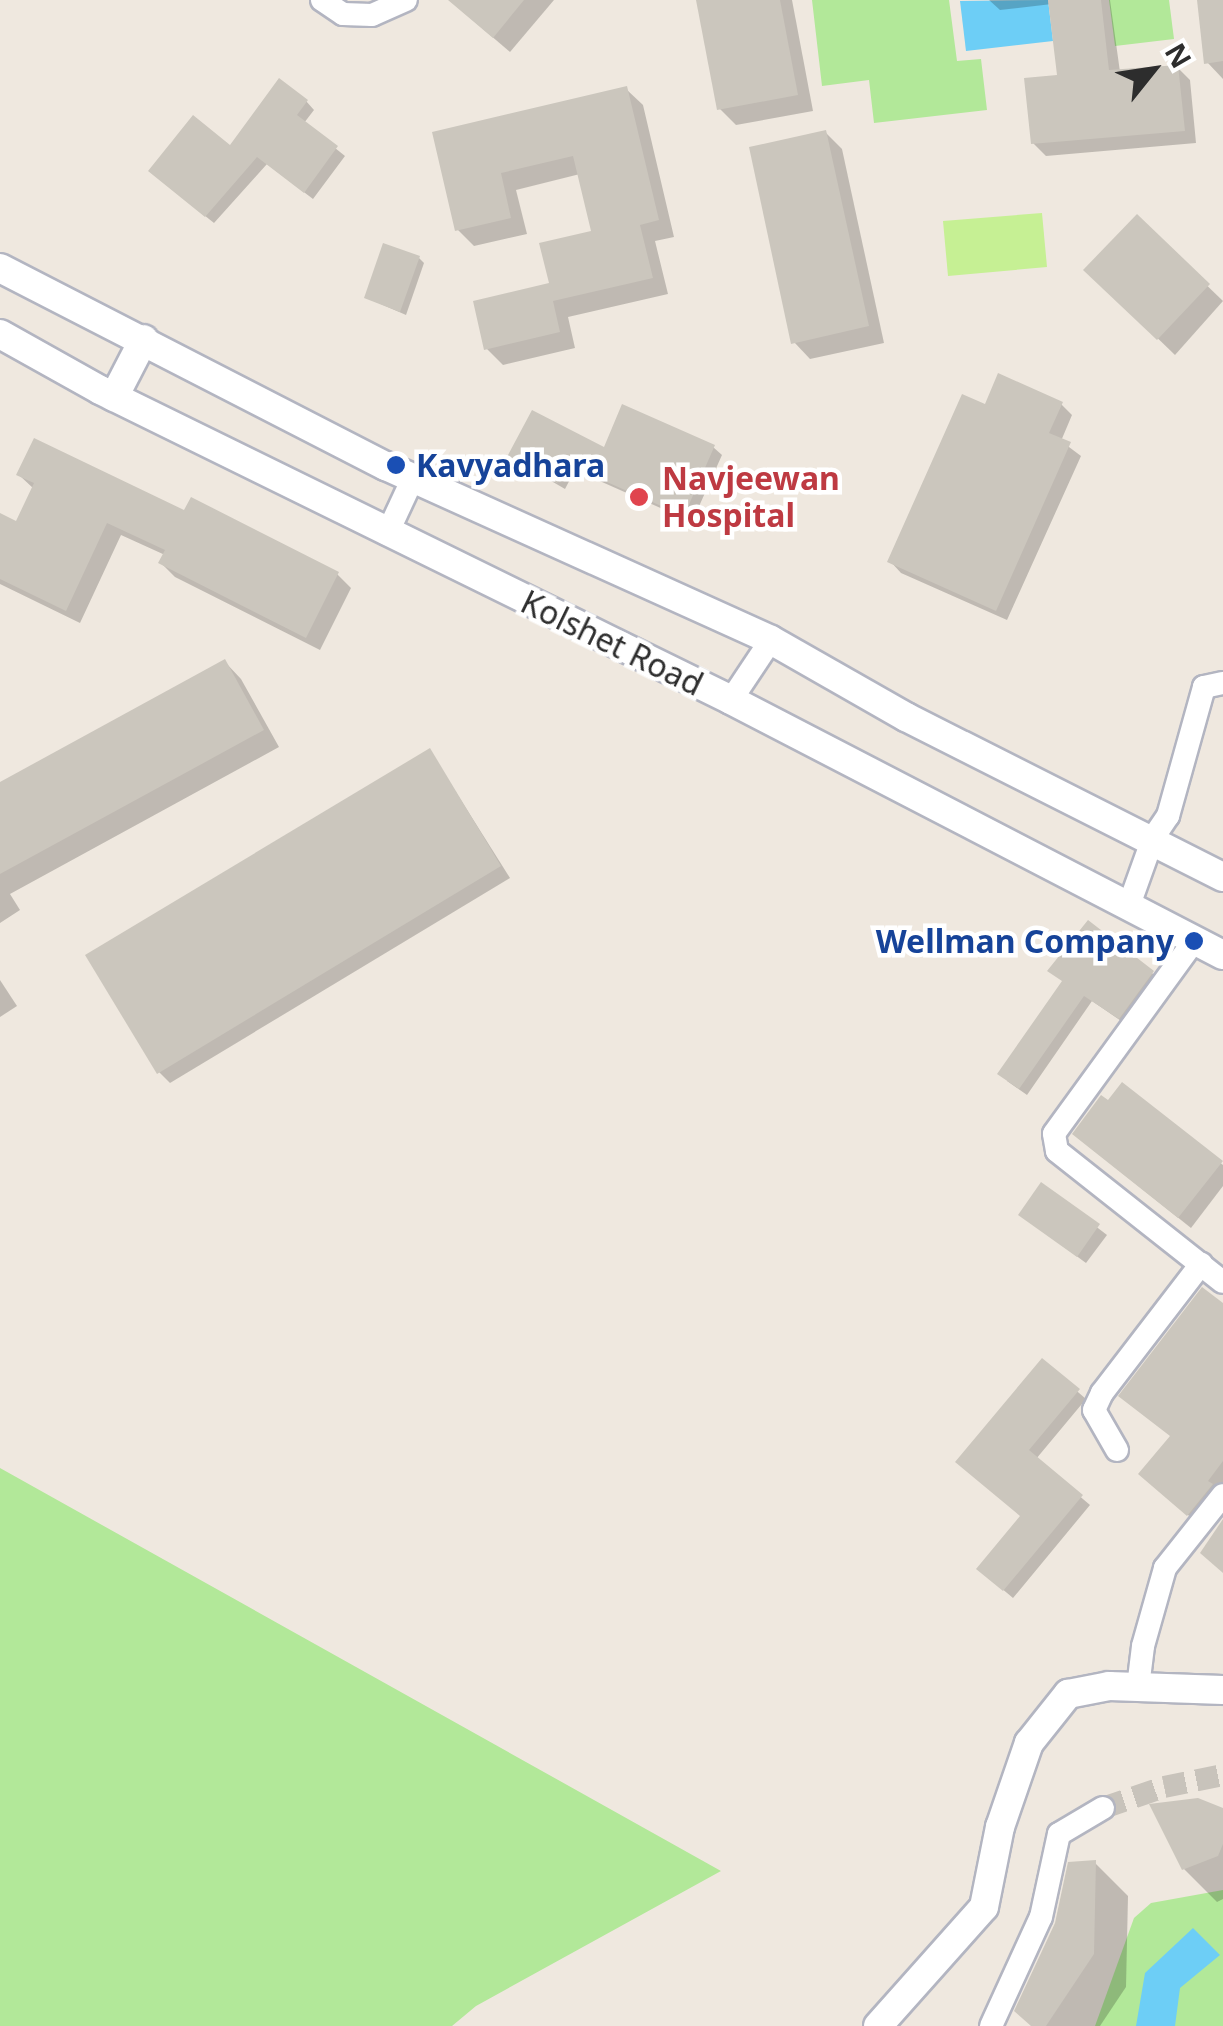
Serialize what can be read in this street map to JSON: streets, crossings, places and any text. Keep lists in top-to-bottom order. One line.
{"streets":{"street":["Kolshet Road"]},"places":["Kavyadhara","Navjeewan Hospital","Wellman Company"],"north":"top right"}
